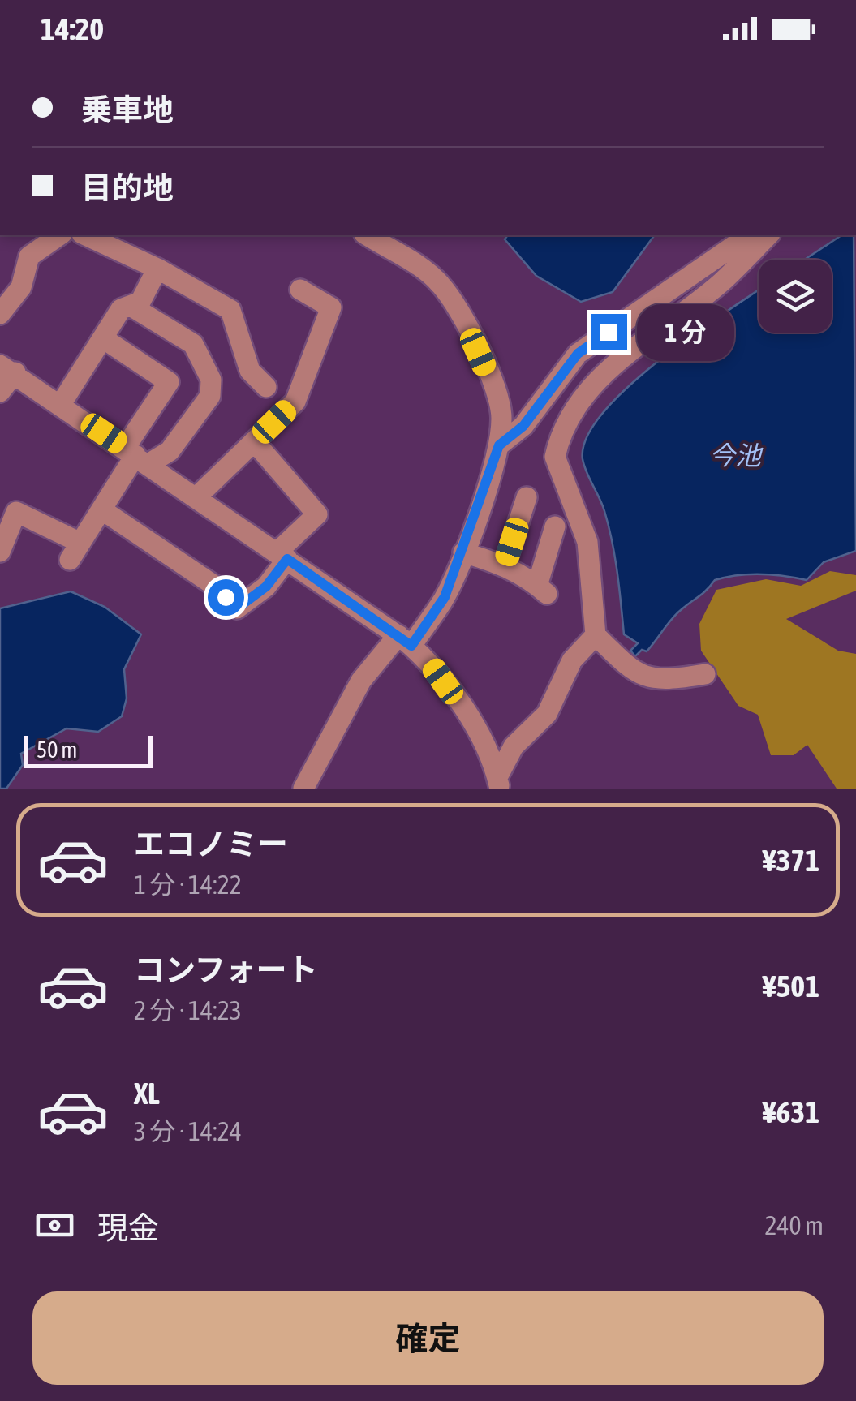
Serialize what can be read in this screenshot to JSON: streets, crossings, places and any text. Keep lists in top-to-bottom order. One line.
{"water":["今池"],"scale_bar":"50 m","page":{"status":"14:20","banner":["乗車地","目的地"],"bubble":"1 分","scale":"50 m","list":[{"name":"エコノミー","note":"1 分 · 14:22","value":"¥371"},{"name":"コンフォート","note":"2 分 · 14:23","value":"¥501"},{"name":"XL","note":"3 分 · 14:24","value":"¥631"}],"pay":["現金","240 m"],"buttons":"確定"}}
